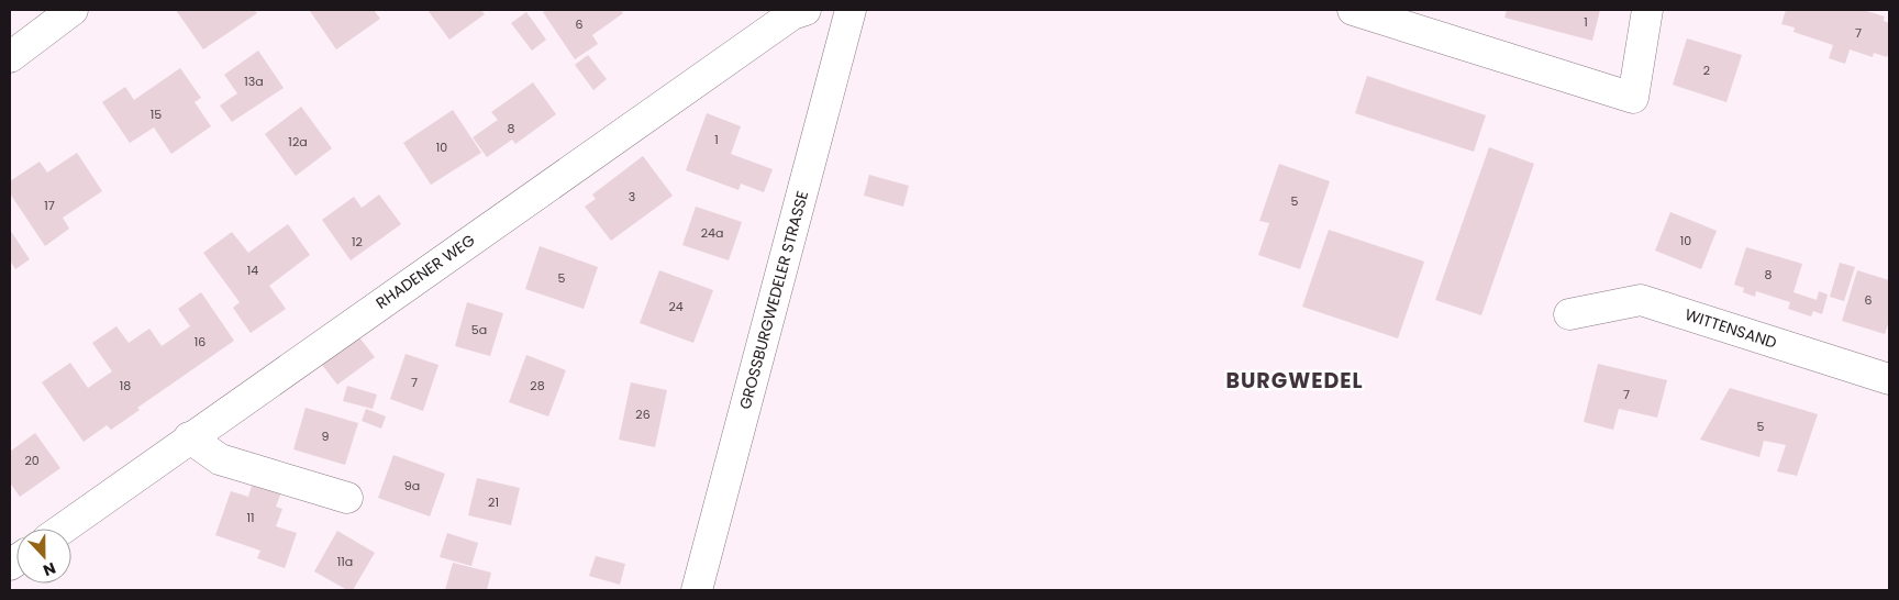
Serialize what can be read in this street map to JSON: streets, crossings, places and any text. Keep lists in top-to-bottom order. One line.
{"streets":{"street":["RHADENER WEG","GROSSBURGWEDELER STRASSE","WITTENSAND"]},"districts":["BURGWEDEL"],"house_numbers":["1","6","7","2","13a","15","8","1","12a","10","3","5","17","24a","10","12","14","8","5","6","24","5a","16","7","18","28","7","26","5","9","20","9a","21","11","11a"],"north":"bottom"}
